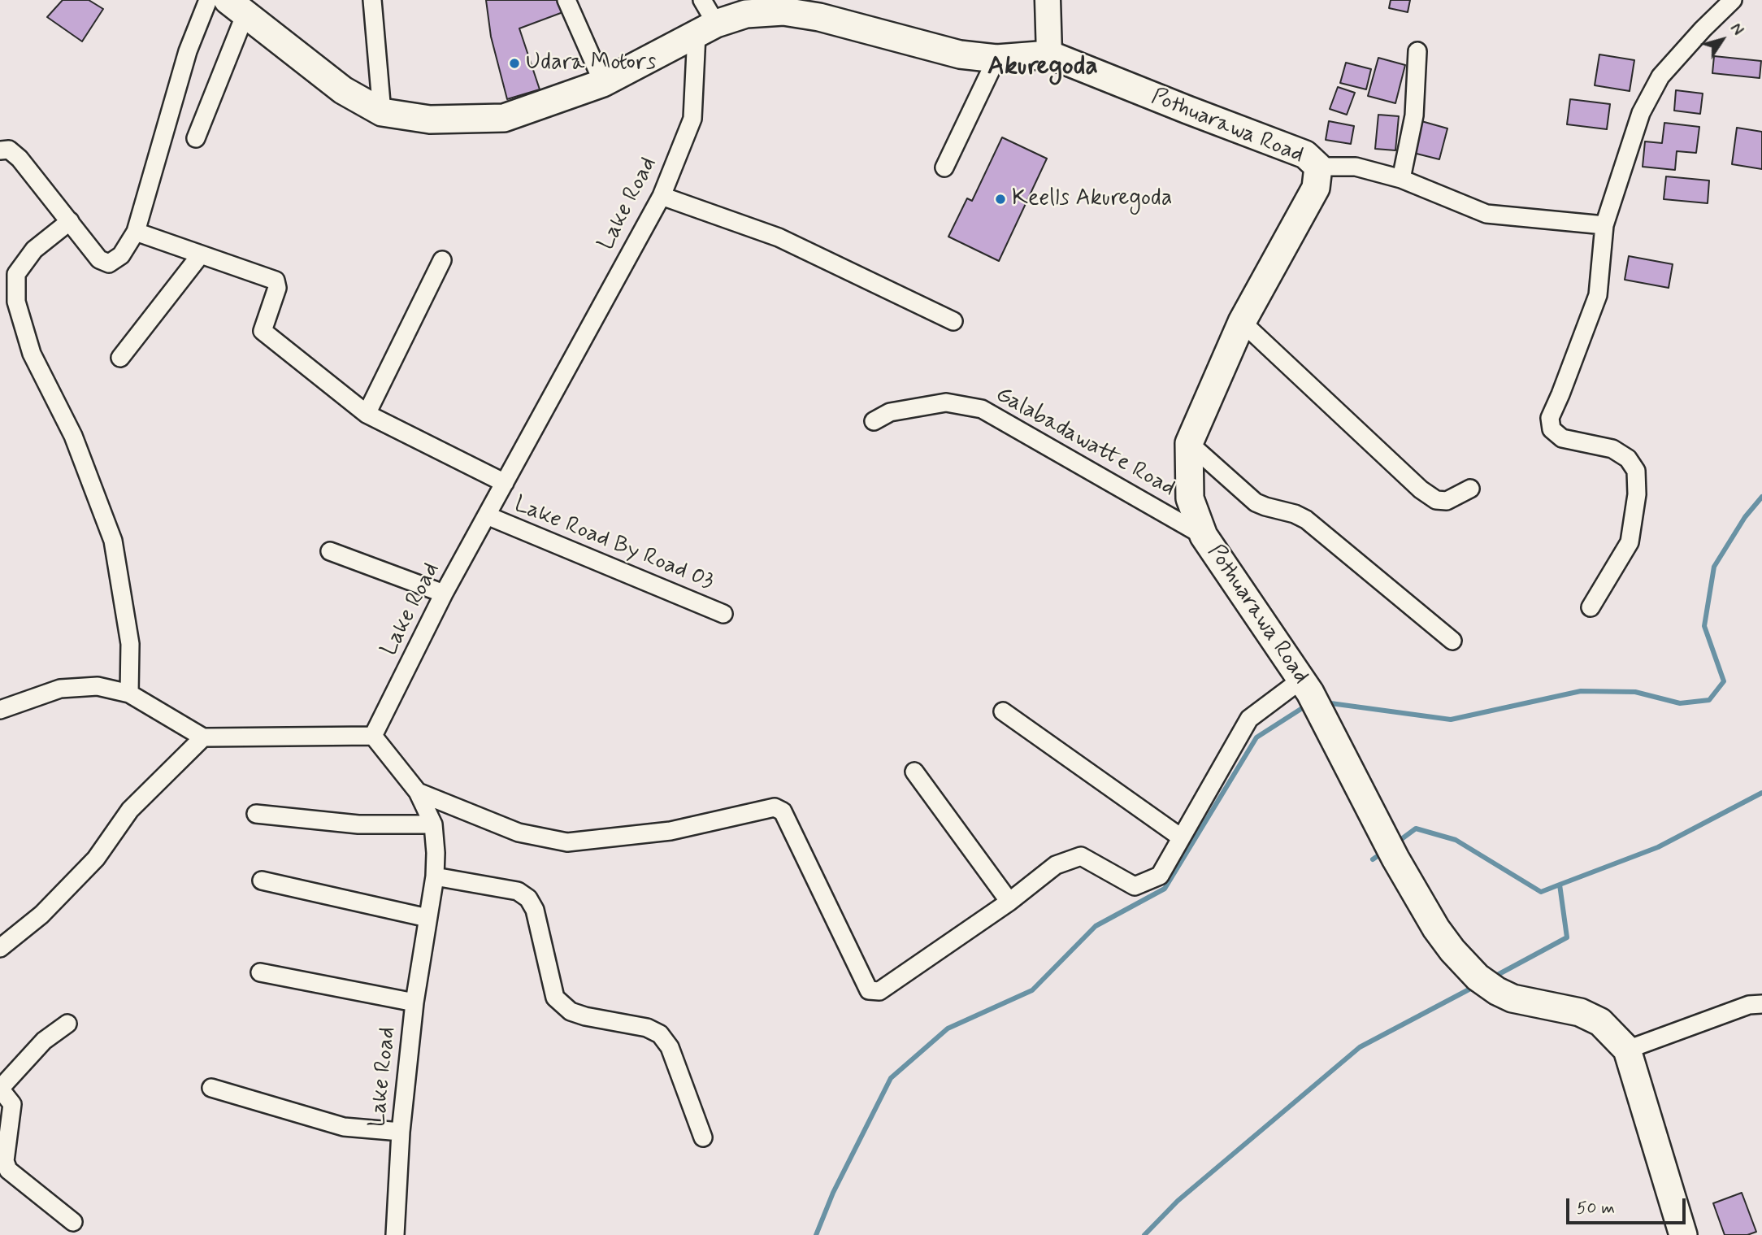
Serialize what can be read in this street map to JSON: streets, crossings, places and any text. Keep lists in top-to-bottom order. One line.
{"streets":{"main road":["Pothuarawa Road"],"street":["Lake Road","Galabadawatte Road","Lake Road By Road 03"]},"crossings":[["Pothuarawa Road","Galabadawatte Road"],["Lake Road","Lake Road By Road 03"]],"districts":["Akuregoda"],"places":["Udara Motors","Keells Akuregoda"],"scale_bar":"50 m","north":"top right"}
